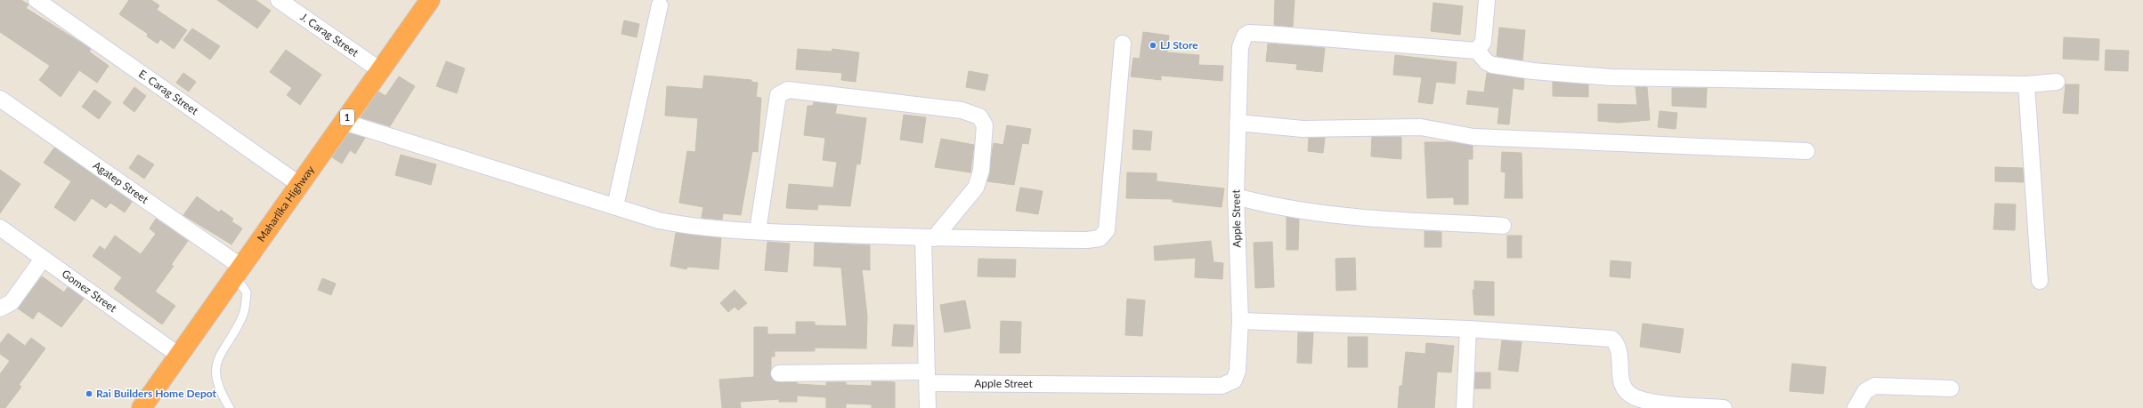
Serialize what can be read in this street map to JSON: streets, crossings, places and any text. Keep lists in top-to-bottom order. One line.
{"streets":{"highway":["1","Maharlika Highway"],"street":["J. Carag Street","E. Carag Street","Agatep Street","Apple Street","Gomez Street"]},"crossings":[["J. Carag Street","Maharlika Highway"],["E. Carag Street","Maharlika Highway"],["Agatep Street","Maharlika Highway"],["Maharlika Highway","Gomez Street"]],"places":["LJ Store","Rai Builders Home Depot"]}
